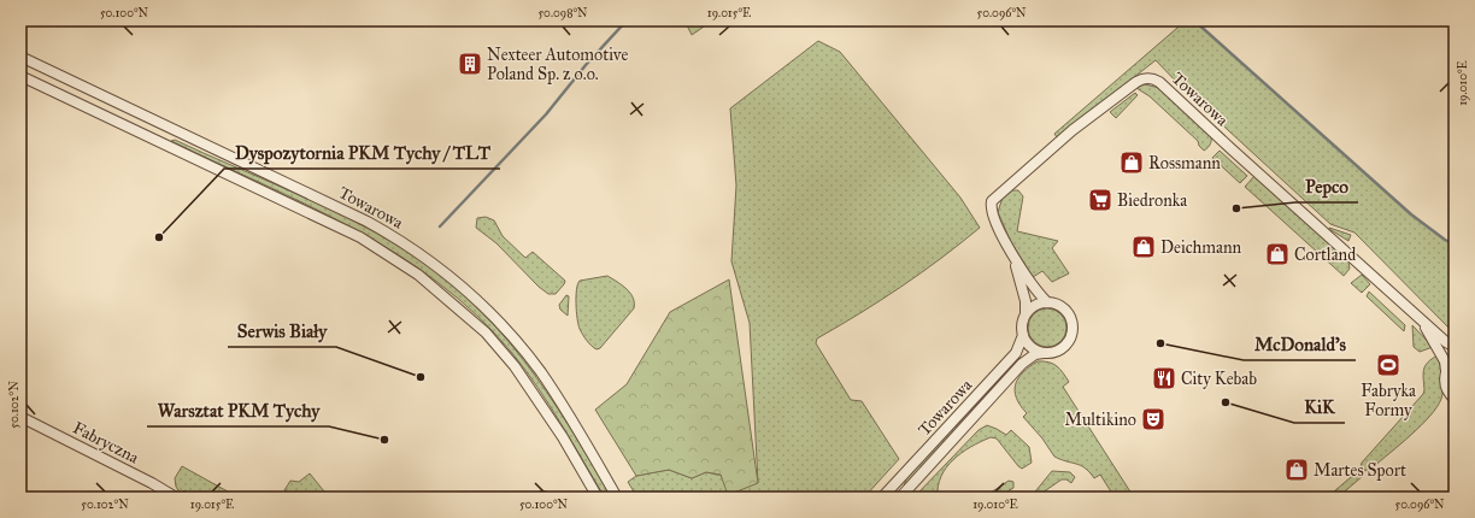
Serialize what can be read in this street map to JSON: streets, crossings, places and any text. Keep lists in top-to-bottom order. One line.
{"streets":{"street":["Towarowa","Fabryczna"]},"places":{"building":["Nexteer Automotive Poland Sp. z o.o."],"shop":["Rossmann","Deichmann","Cortland","Martes Sport"],"supermarket":["Biedronka"],"other":["Pepco","Dyspozytornia PKM Tychy / TLT","McDonald's","Serwis Biały","KiK","Warsztat PKM Tychy"],"sports":["Fabryka Formy"],"restaurant":["City Kebab"],"theatre":["Multikino"]},"coordinates":["50.100°N","50.098°N","19.015°E","50.096°N","19.010°E","50.102°N"]}
